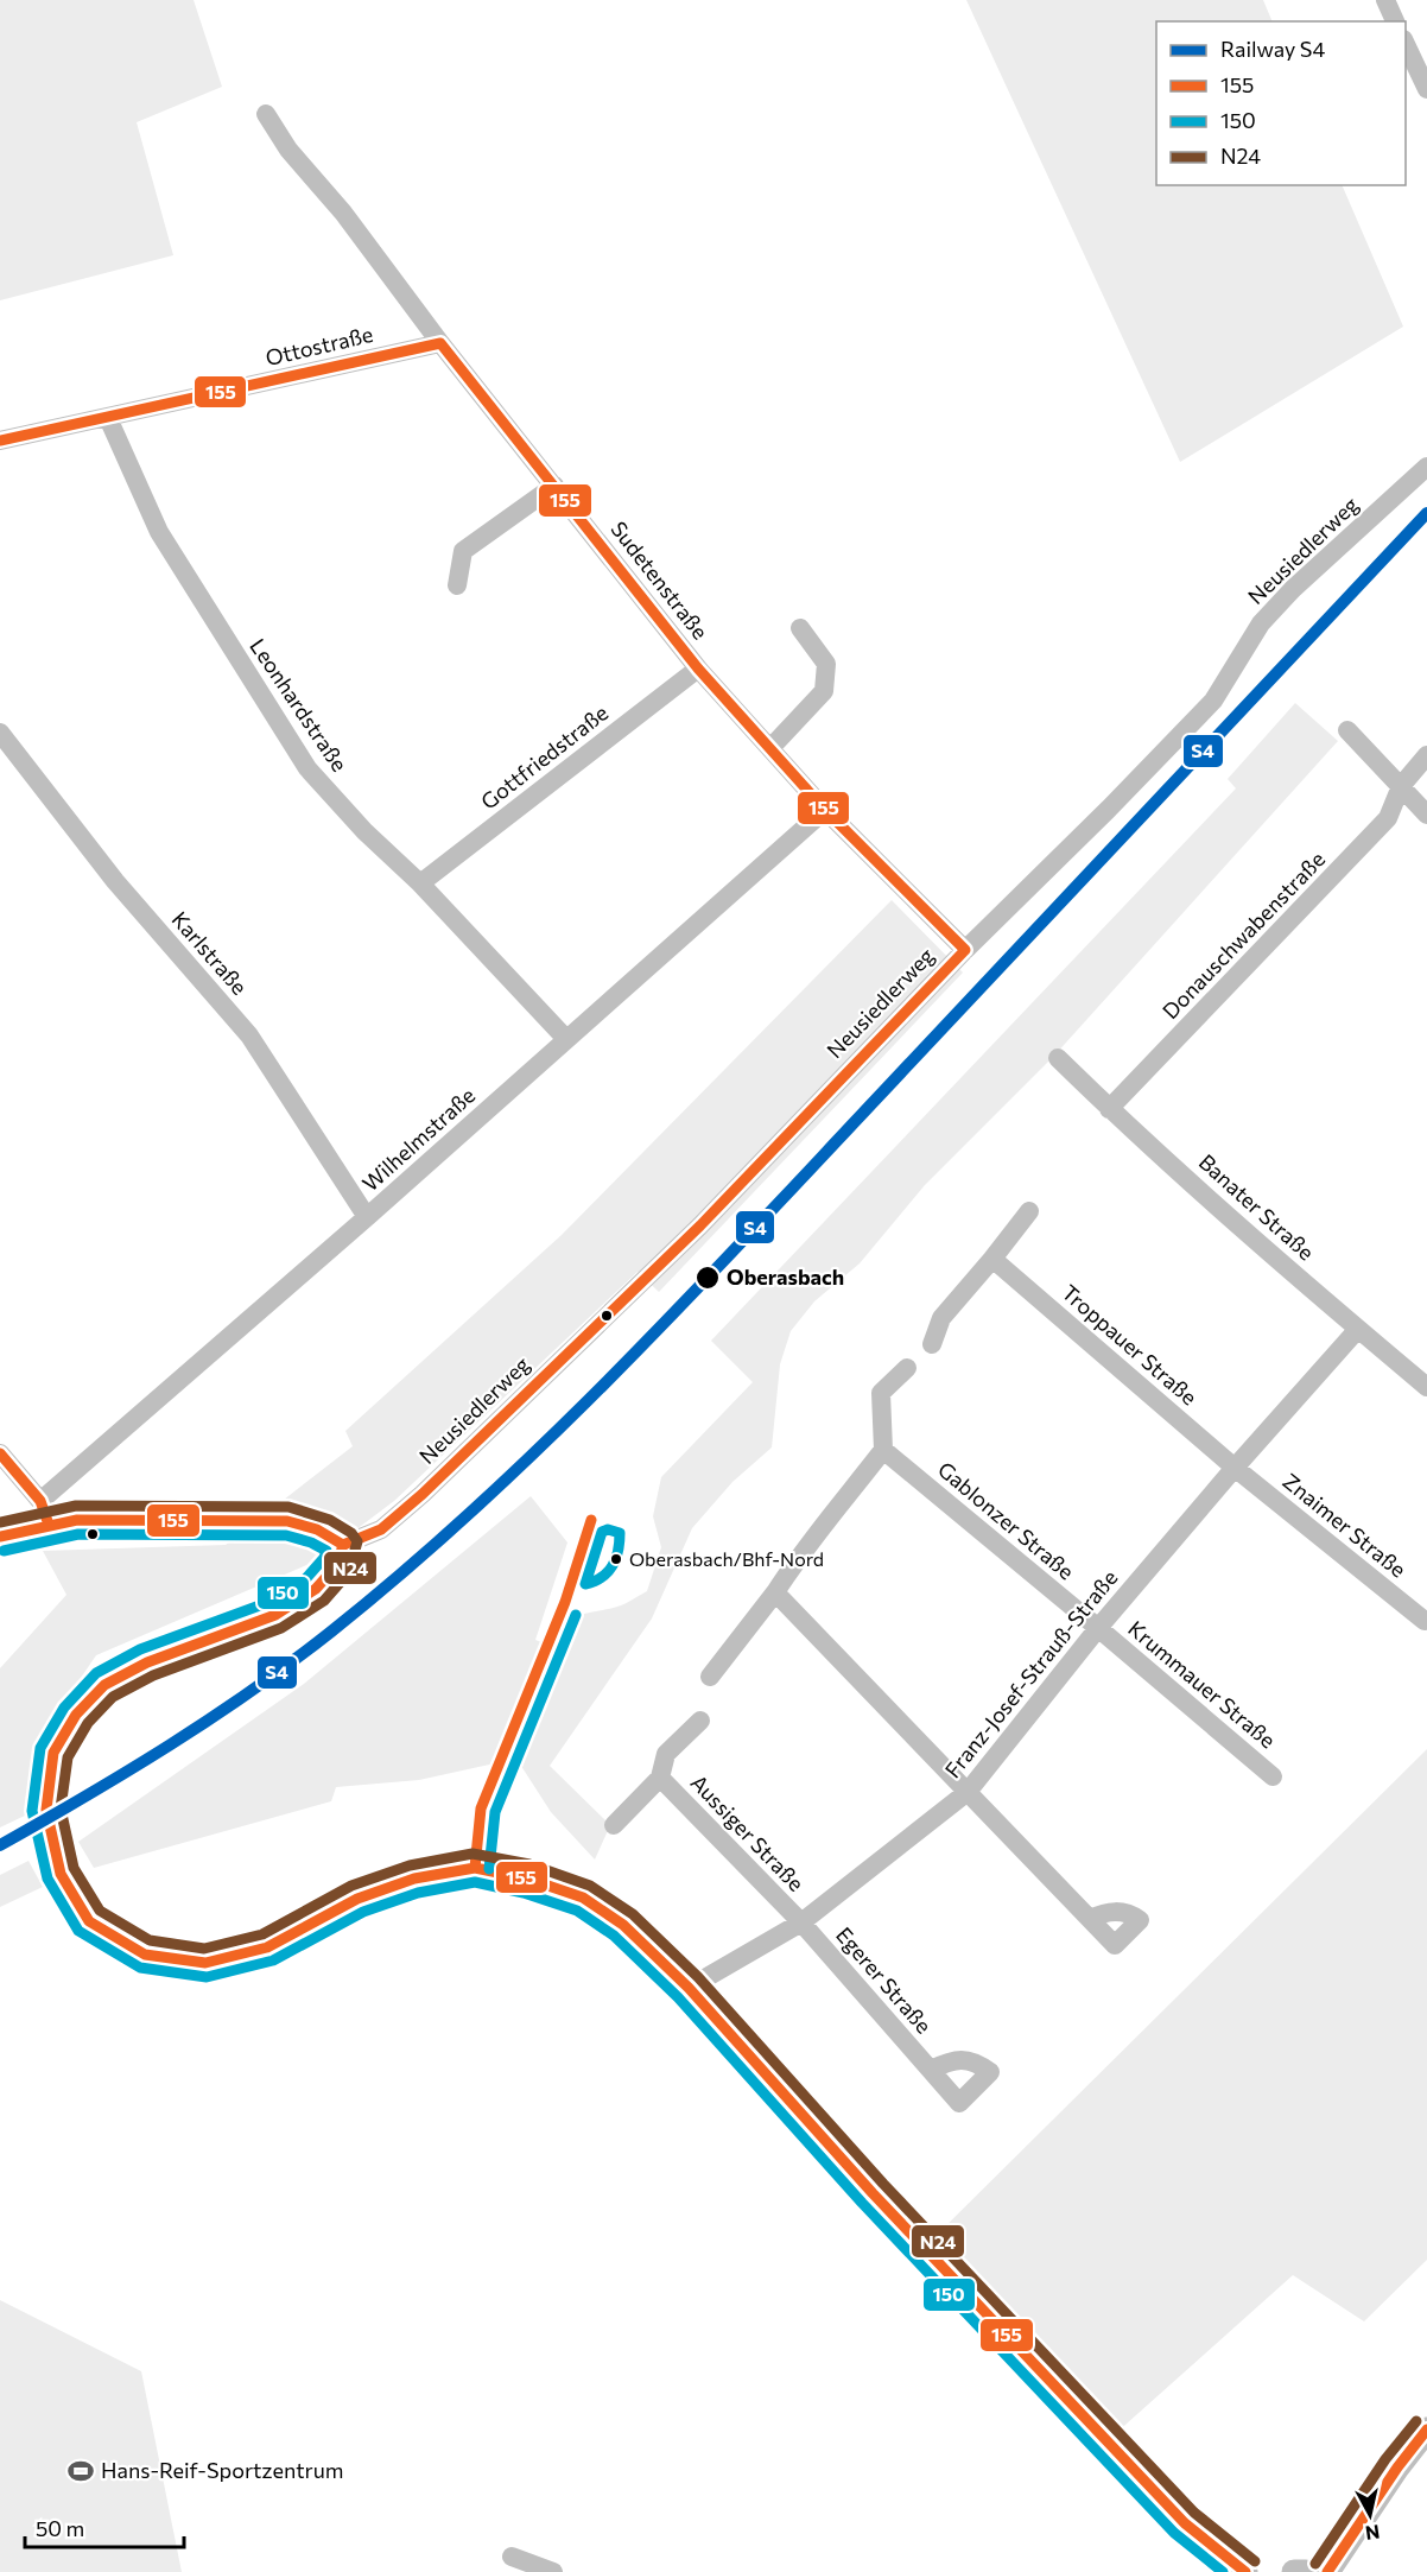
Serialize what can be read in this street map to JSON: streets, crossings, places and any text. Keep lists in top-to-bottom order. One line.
{"streets":{"street":["Ottostraße","Neusiedlerweg","Sudetenstraße","Leonhardstraße","Gottfriedstraße","Donauschwabenstraße","Karlstraße","Wilhelmstraße","Banater Straße","Troppauer Straße","Gablonzer Straße","Znaimer Straße","Franz-Josef-Strauß-Straße","Krummauer Straße","Aussiger Straße","Egerer Straße"]},"crossings":[["Ottostraße","Sudetenstraße"],["Ottostraße","Leonhardstraße"],["Neusiedlerweg","Sudetenstraße"],["Sudetenstraße","Gottfriedstraße"],["Sudetenstraße","Wilhelmstraße"],["Leonhardstraße","Gottfriedstraße"],["Leonhardstraße","Wilhelmstraße"],["Donauschwabenstraße","Banater Straße"],["Karlstraße","Wilhelmstraße"],["Banater Straße","Franz-Josef-Strauß-Straße"],["Troppauer Straße","Znaimer Straße"],["Troppauer Straße","Franz-Josef-Strauß-Straße"],["Gablonzer Straße","Franz-Josef-Strauß-Straße"],["Gablonzer Straße","Krummauer Straße"],["Znaimer Straße","Franz-Josef-Strauß-Straße"],["Franz-Josef-Strauß-Straße","Krummauer Straße"],["Franz-Josef-Strauß-Straße","Aussiger Straße"],["Franz-Josef-Strauß-Straße","Egerer Straße"],["Aussiger Straße","Egerer Straße"]],"places":{"other":["Oberasbach","Oberasbach/Bhf-Nord"],"sports":["Hans-Reif-Sportzentrum"]},"lines":["transit line 155","rail line S4","transit line N24","transit line 150"],"legend":["Railway S4","155","150","N24"],"scale_bar":"50 m","north":"bottom"}
